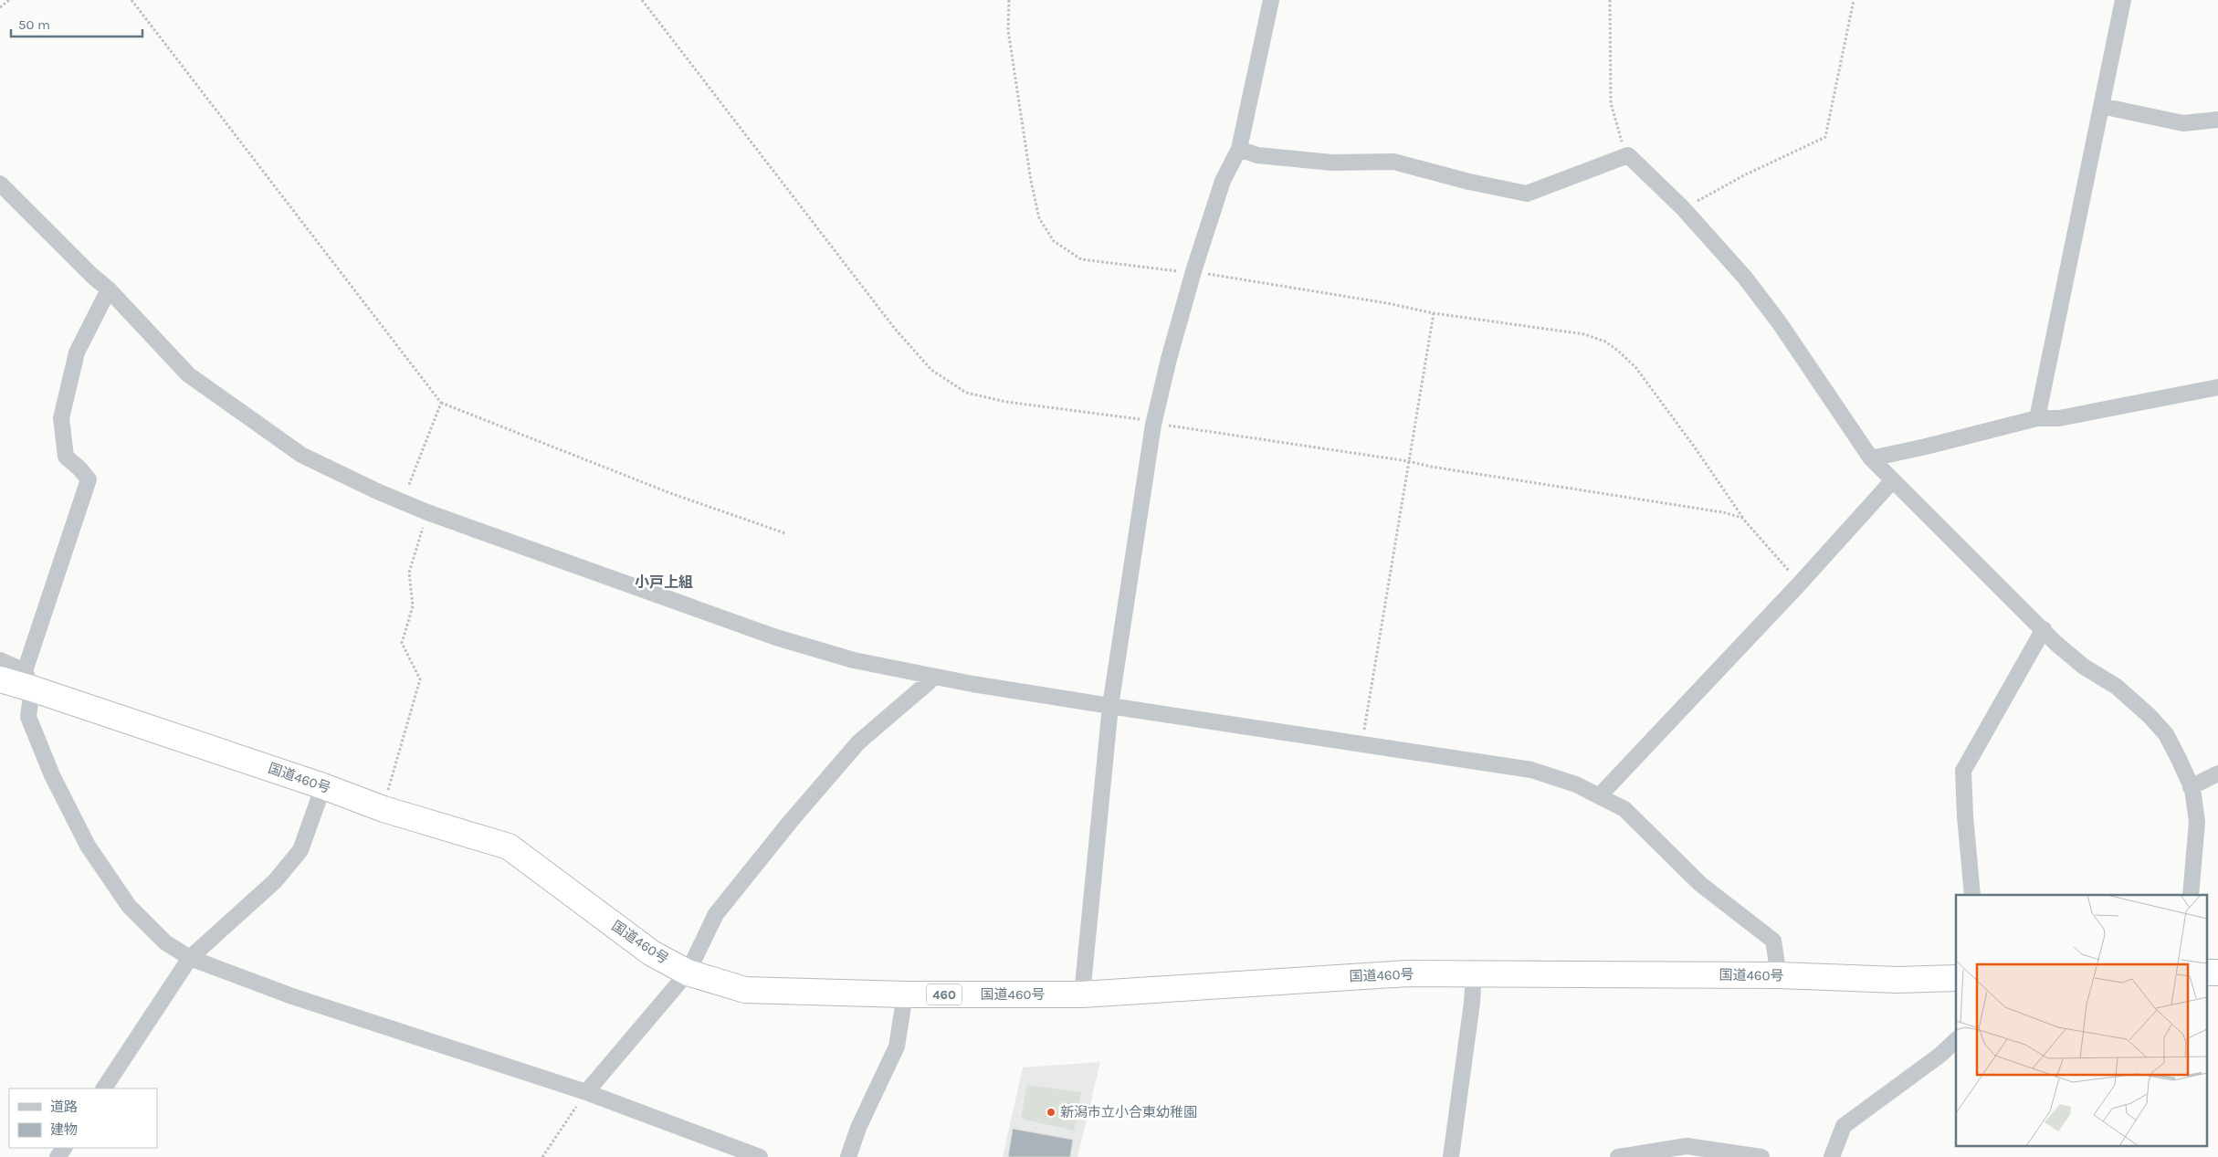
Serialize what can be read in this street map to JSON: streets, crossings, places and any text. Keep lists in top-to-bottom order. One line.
{"streets":{"highway":["国道460号","460"]},"districts":["小戸上組"],"places":["新潟市立小合東幼稚園"],"legend":["道路","建物"],"scale_bar":"50 m"}
